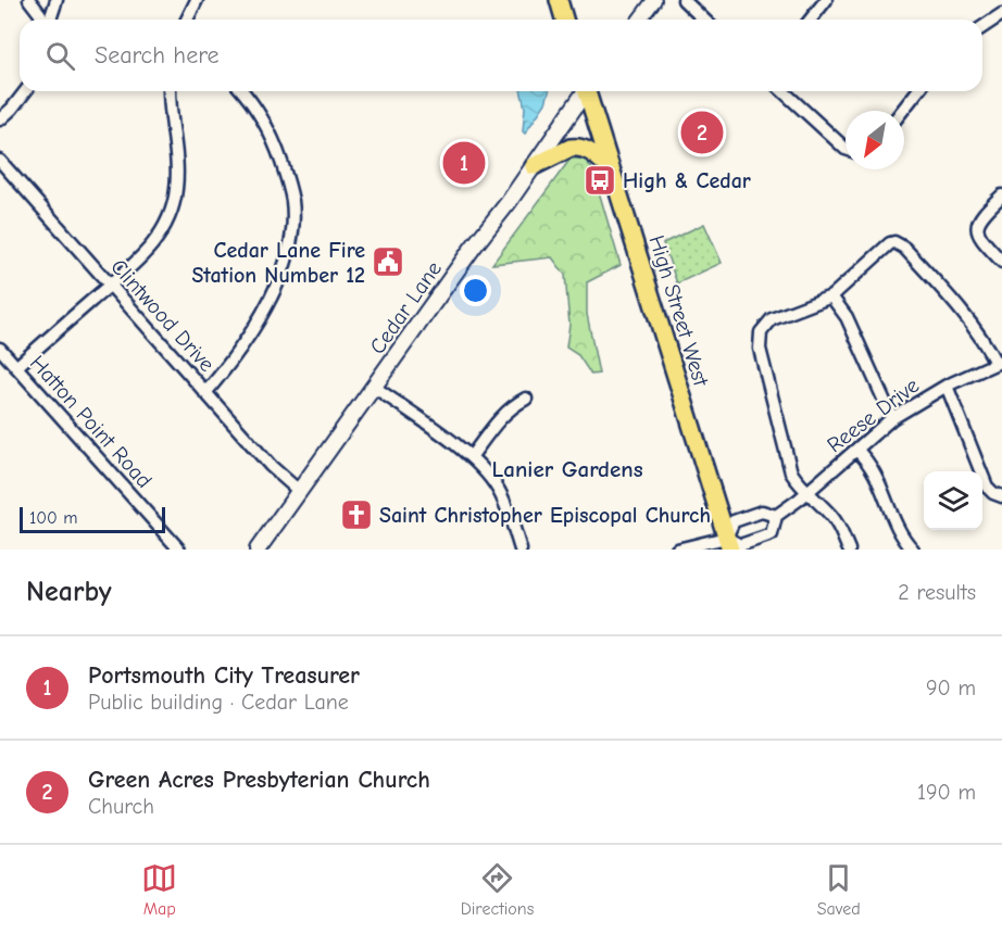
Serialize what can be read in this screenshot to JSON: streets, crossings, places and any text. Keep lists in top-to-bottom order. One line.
{"streets":{"main road":["Cedar Lane","High Street West"],"street":["Clintwood Drive","Reese Drive","Hatton Point Road"]},"crossings":[["Cedar Lane","Clintwood Drive"],["High Street West","Reese Drive"]],"districts":["Lanier Gardens"],"places":{"bus stop":["High & Cedar"],"public building":["Cedar Lane Fire Station Number 12"],"church":["Saint Christopher Episcopal Church"]},"scale_bar":"100 m","north":"bottom left","page":{"search":"Search here","pins":["2","1"],"scale":"100 m","heading":["Nearby","2 results"],"list":[{"mark":"1","name":"Portsmouth City Treasurer","note":"Public building · Cedar Lane","value":"90 m"},{"mark":"2","name":"Green Acres Presbyterian Church","note":"Church","value":"190 m"}],"nav":["Map","Directions","Saved"]}}
